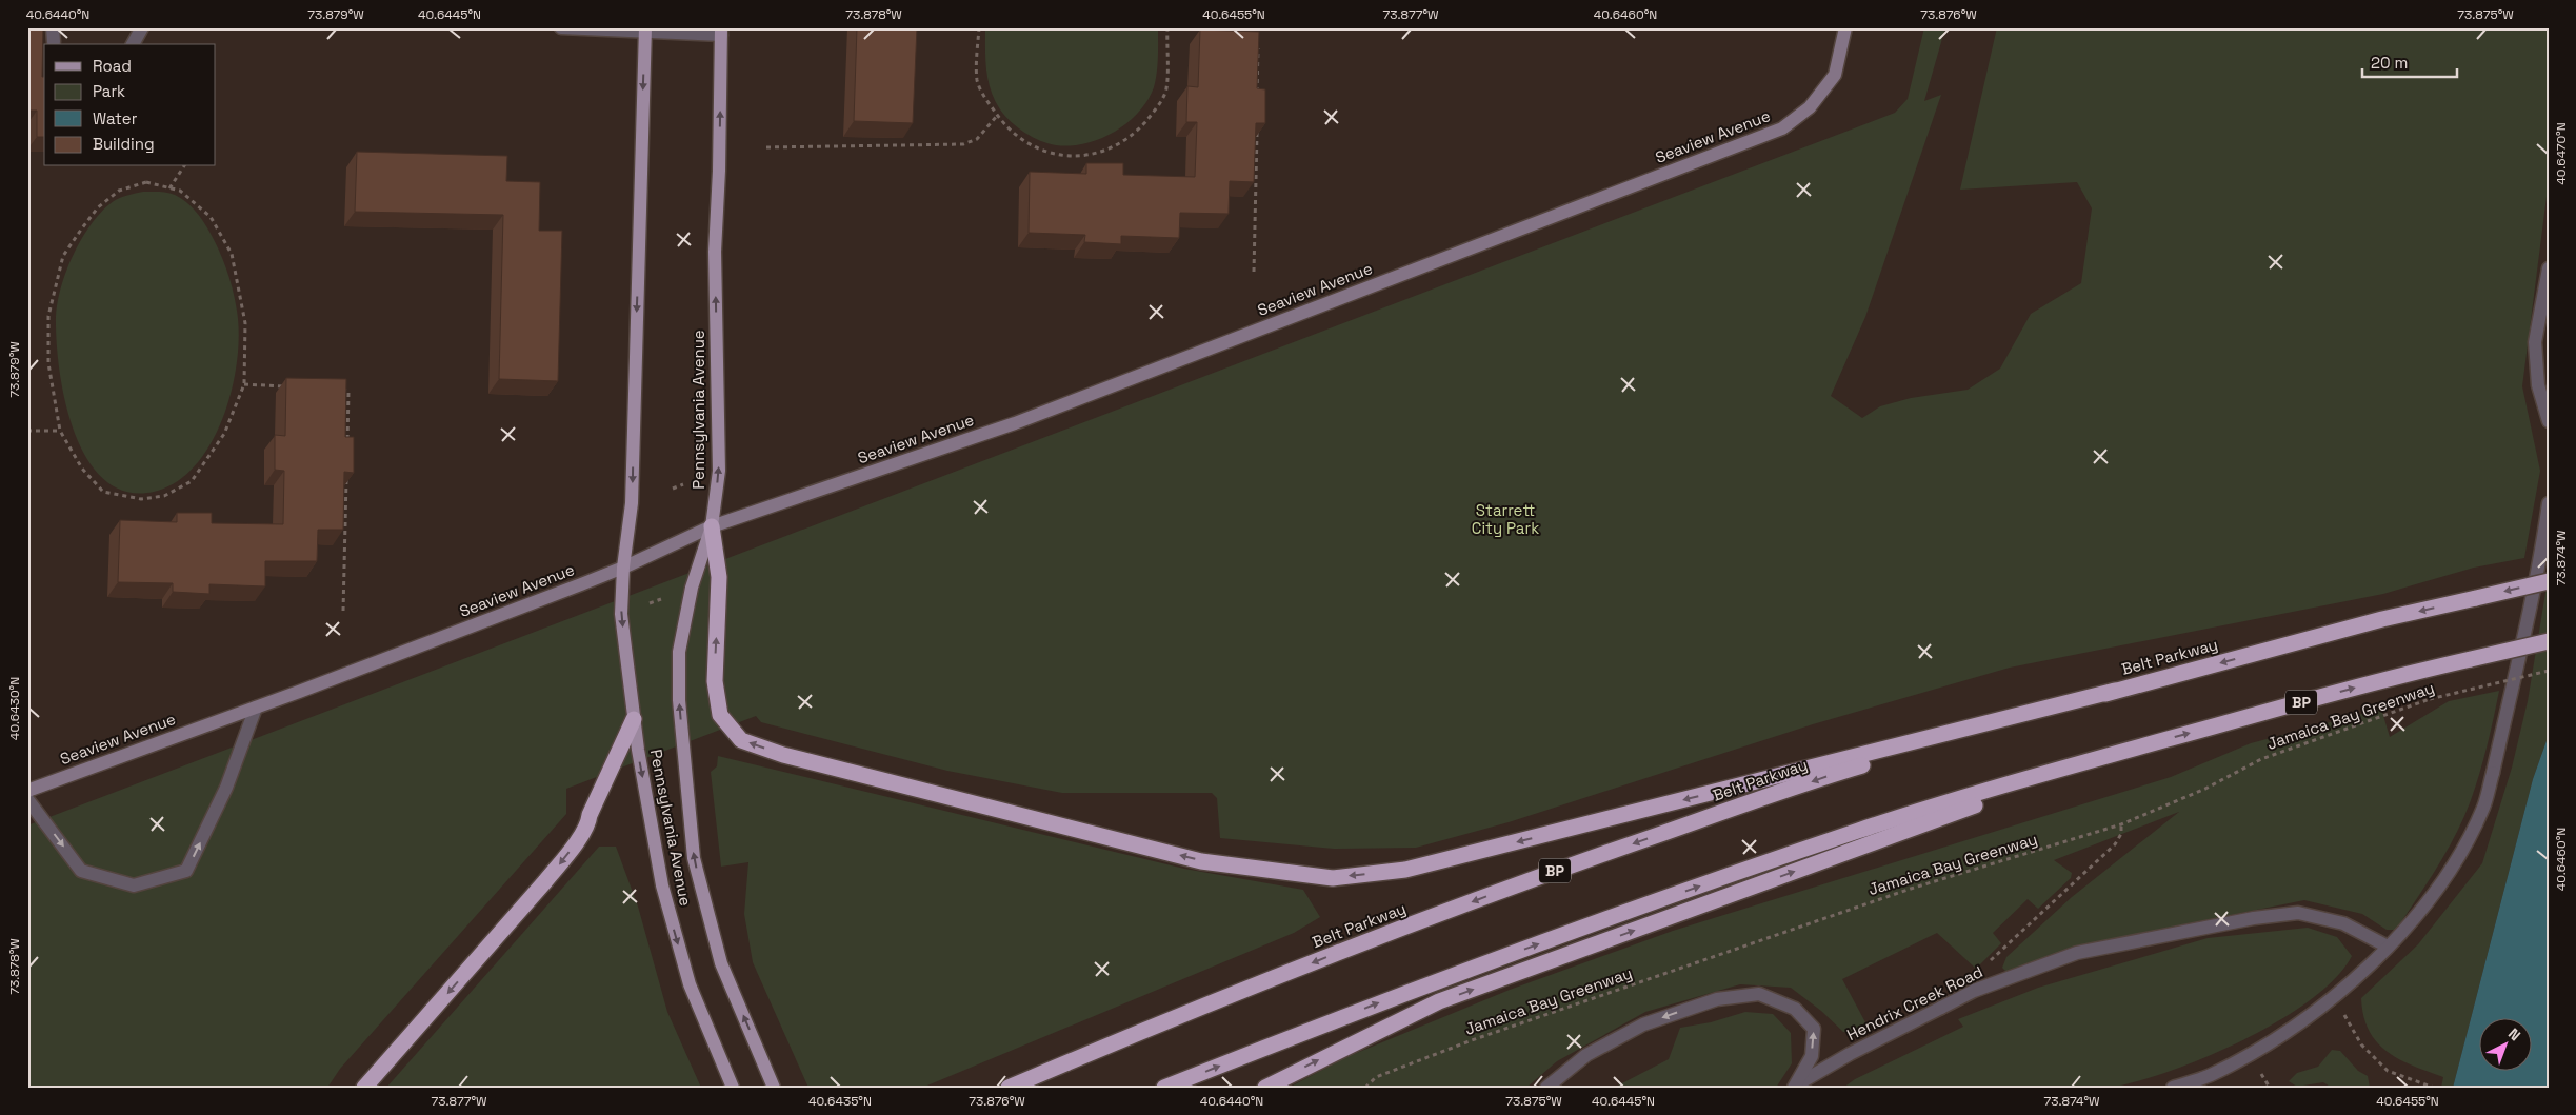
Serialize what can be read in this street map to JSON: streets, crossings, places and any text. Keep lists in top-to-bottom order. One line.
{"streets":{"highway":["Belt Parkway","BP"],"main road":["Pennsylvania Avenue"],"street":["Seaview Avenue","Hendrix Creek Road"],"path":["Jamaica Bay Greenway"]},"crossings":[["Seaview Avenue","Pennsylvania Avenue"]],"parks":["Starrett City Park"],"legend":["Road","Park","Water","Building"],"scale_bar":"20 m","north":"top right","coordinates":["40.6440°N","73.879°W","40.6445°N","73.878°W","40.6455°N","73.877°W","40.6460°N","73.876°W","73.875°W","40.6470°N","73.874°W","40.6430°N","40.6435°N"]}
